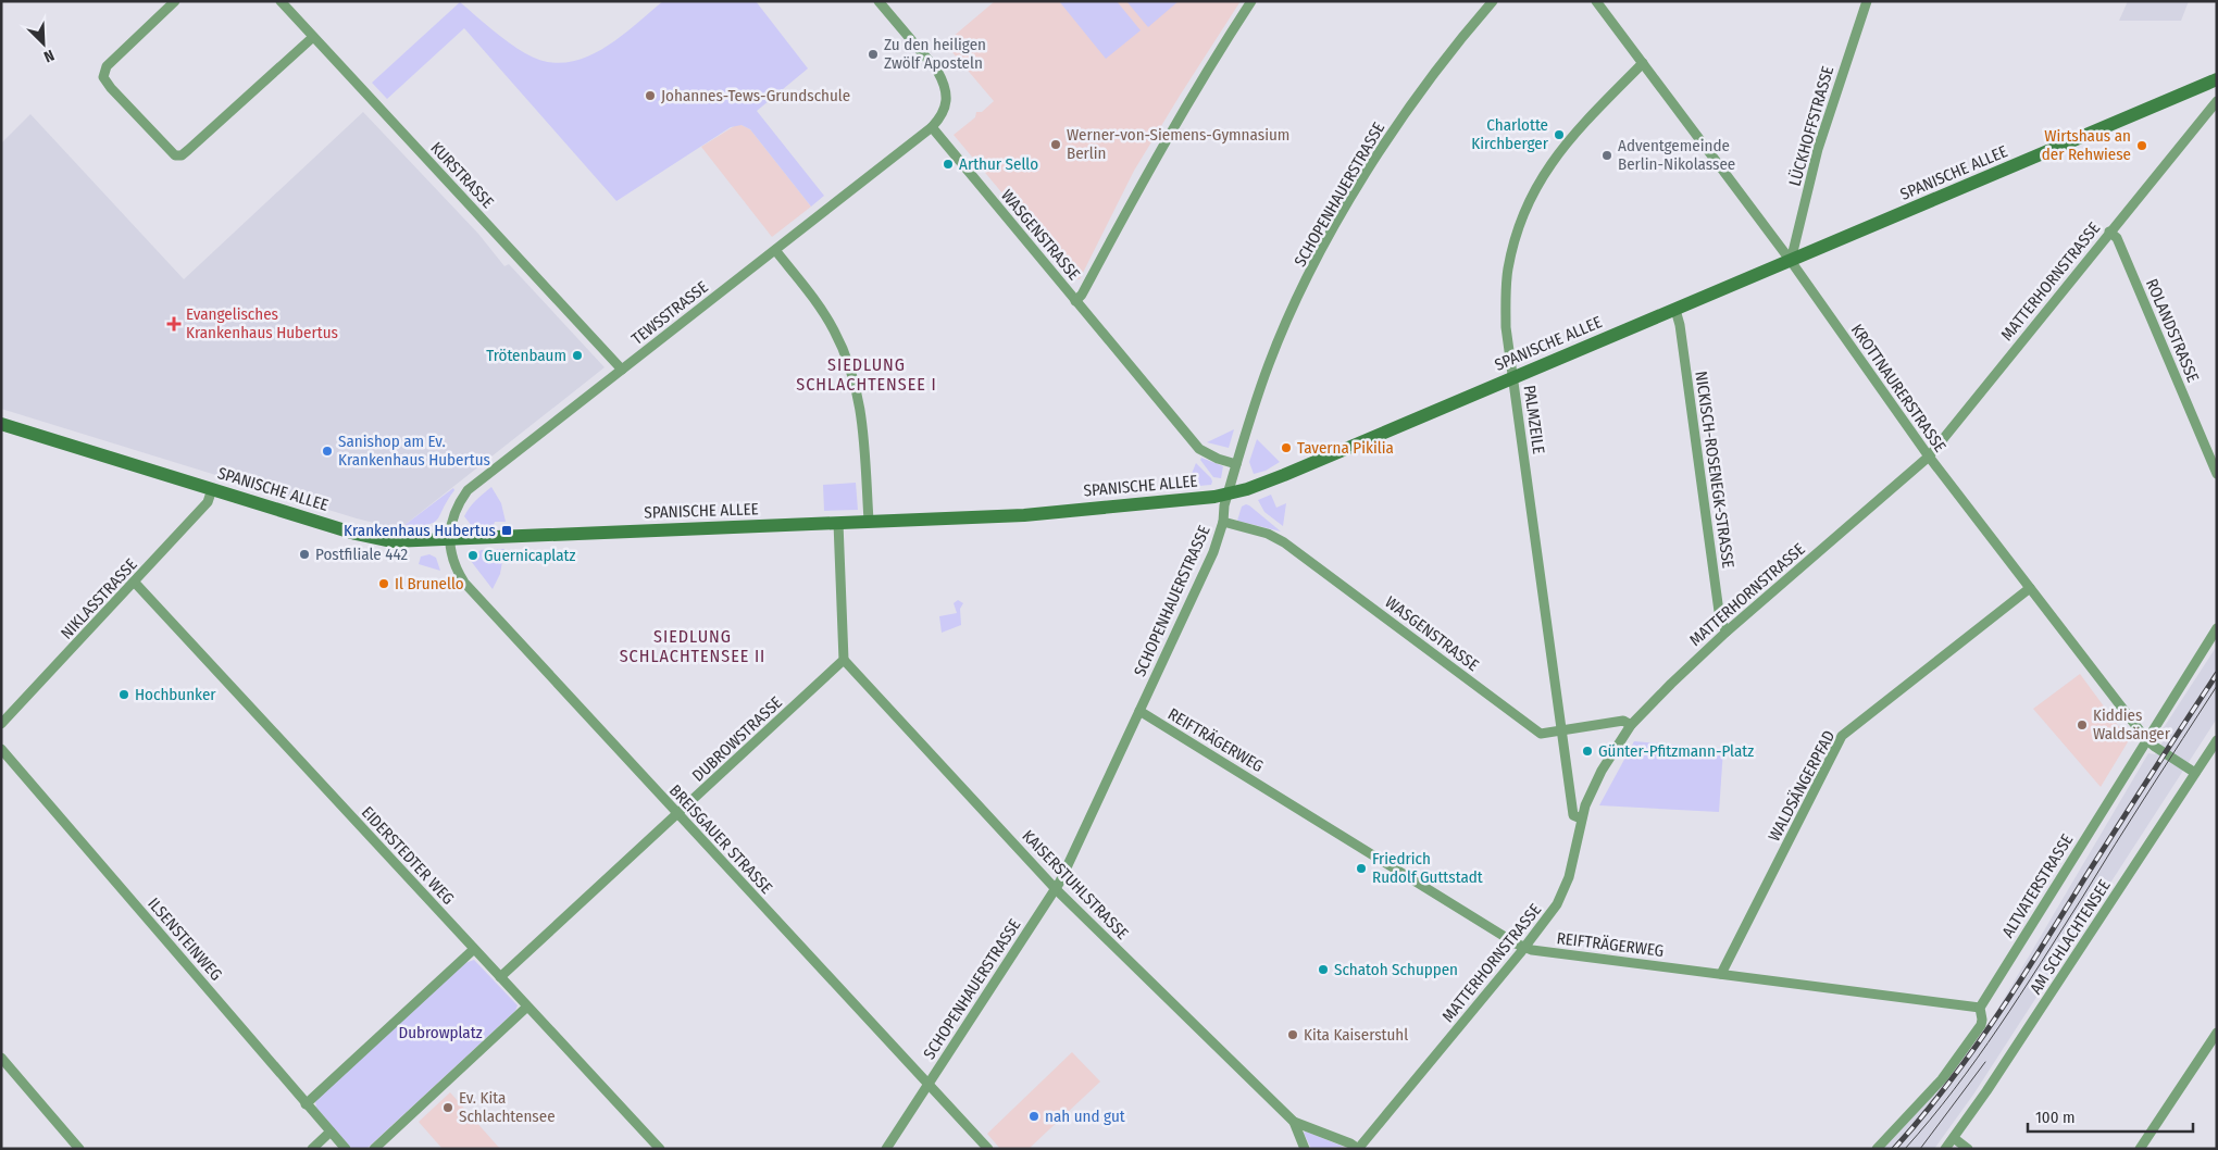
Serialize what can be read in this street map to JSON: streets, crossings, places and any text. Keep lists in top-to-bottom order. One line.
{"streets":{"main road":["SPANISCHE ALLEE"],"street":["LÜCKHOFFSTRASSE","KURSTRASSE","SCHOPENHAUERSTRASSE","WASGENSTRASSE","MATTERHORNSTRASSE","TEWSSTRASSE","ROLANDSTRASSE","KROTTNAURERSTRASSE","PALMZEILE","NICKISCH-ROSENEGK-STRASSE","NIKLASSTRASSE","DUBROWSTRASSE","REIFTRÄGERWEG","WALDSÄNGERPFAD","BREISGAUER STRASSE","EIDERSTEDTER WEG","KAISERSTUHLSTRASSE","ALTVATERSTRASSE","AM SCHLACHTENSEE","ILSENSTEINWEG"]},"crossings":[["LÜCKHOFFSTRASSE","SPANISCHE ALLEE"],["LÜCKHOFFSTRASSE","KROTTNAURERSTRASSE"],["SPANISCHE ALLEE","SCHOPENHAUERSTRASSE"],["SPANISCHE ALLEE","TEWSSTRASSE"],["SPANISCHE ALLEE","KROTTNAURERSTRASSE"],["SPANISCHE ALLEE","PALMZEILE"],["SPANISCHE ALLEE","NICKISCH-ROSENEGK-STRASSE"],["SPANISCHE ALLEE","NIKLASSTRASSE"],["SPANISCHE ALLEE","BREISGAUER STRASSE"],["KURSTRASSE","TEWSSTRASSE"],["SCHOPENHAUERSTRASSE","WASGENSTRASSE"],["SCHOPENHAUERSTRASSE","REIFTRÄGERWEG"],["SCHOPENHAUERSTRASSE","BREISGAUER STRASSE"],["SCHOPENHAUERSTRASSE","KAISERSTUHLSTRASSE"],["WASGENSTRASSE","MATTERHORNSTRASSE"],["WASGENSTRASSE","TEWSSTRASSE"],["WASGENSTRASSE","PALMZEILE"],["MATTERHORNSTRASSE","ROLANDSTRASSE"],["MATTERHORNSTRASSE","KROTTNAURERSTRASSE"],["MATTERHORNSTRASSE","PALMZEILE"],["MATTERHORNSTRASSE","NICKISCH-ROSENEGK-STRASSE"],["MATTERHORNSTRASSE","REIFTRÄGERWEG"],["MATTERHORNSTRASSE","KAISERSTUHLSTRASSE"],["TEWSSTRASSE","BREISGAUER STRASSE"],["KROTTNAURERSTRASSE","PALMZEILE"],["KROTTNAURERSTRASSE","WALDSÄNGERPFAD"],["KROTTNAURERSTRASSE","ALTVATERSTRASSE"],["KROTTNAURERSTRASSE","AM SCHLACHTENSEE"],["NIKLASSTRASSE","EIDERSTEDTER WEG"],["DUBROWSTRASSE","BREISGAUER STRASSE"],["DUBROWSTRASSE","EIDERSTEDTER WEG"],["DUBROWSTRASSE","KAISERSTUHLSTRASSE"],["REIFTRÄGERWEG","WALDSÄNGERPFAD"],["REIFTRÄGERWEG","ALTVATERSTRASSE"]],"districts":["SIEDLUNG SCHLACHTENSEE I","SIEDLUNG SCHLACHTENSEE II"],"parks":["Dubrowplatz"],"places":{"other":["Zu den heiligen Zwölf Aposteln","Johannes-Tews-Grundschule","Charlotte Kirchberger","Werner-von-Siemens-Gymnasium Berlin","Wirtshaus an der Rehwiese","Adventgemeinde Berlin-Nikolassee","Arthur Sello","Trötenbaum","Taverna Pikilia","Sanishop am Ev. Krankenhaus Hubertus","Postfiliale 442","Guernicaplatz","Il Brunello","Hochbunker","Kiddies Waldsänger","Günter-Pfitzmann-Platz","Friedrich Rudolf Guttstadt","Schatoh Schuppen","Kita Kaiserstuhl","Ev. Kita Schlachtensee","nah und gut"],"health":["Evangelisches Krankenhaus Hubertus"],"transit":["Krankenhaus Hubertus"]},"scale_bar":"100 m","north":"bottom right"}
